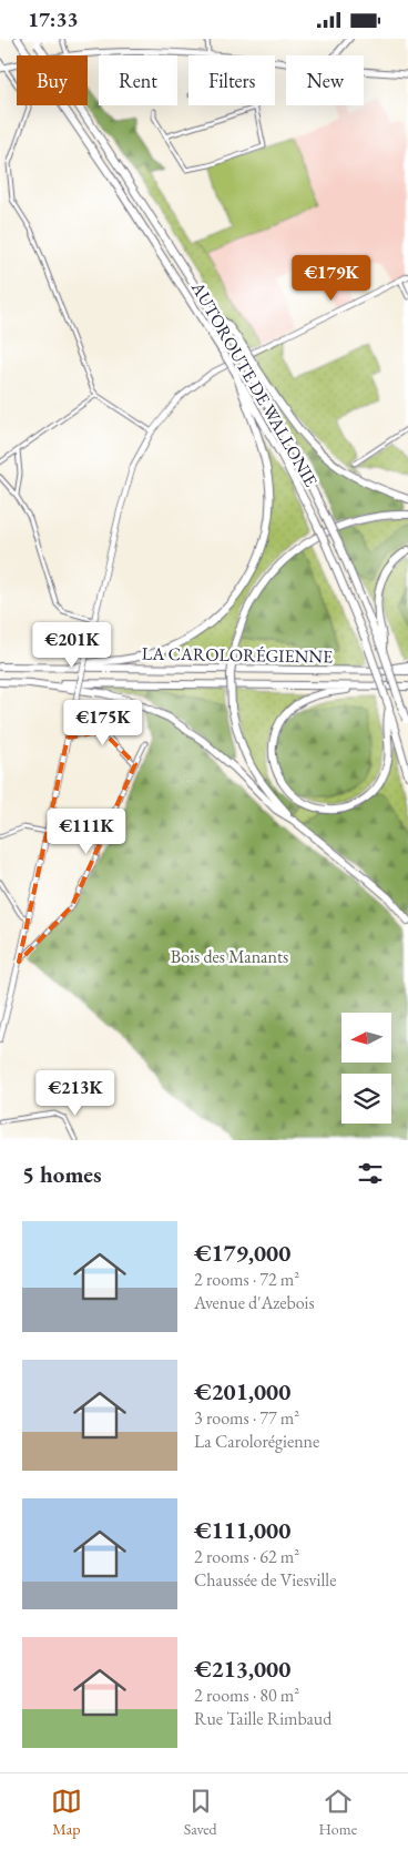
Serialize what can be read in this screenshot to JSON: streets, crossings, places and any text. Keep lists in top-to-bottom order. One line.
{"streets":{"highway":["AUTOROUTE DE WALLONIE","LA CAROLORÉGIENNE"]},"parks":["Bois des Manants"],"north":"left","page":{"status":"17:33","chip":["Buy","Rent","Filters","New"],"price":["€179K","€201K","€175K","€111K","€213K"],"heading":"5 homes","list":[{"name":"€179,000","note":"2 rooms · 72 m² · Avenue d'Azebois"},{"name":"€201,000","note":"3 rooms · 77 m² · La Carolorégienne"},{"name":"€111,000","note":"2 rooms · 62 m² · Chaussée de Viesville"},{"name":"€213,000","note":"2 rooms · 80 m² · Rue Taille Rimbaud"}],"tabs":["Map","Saved","Home"]}}
